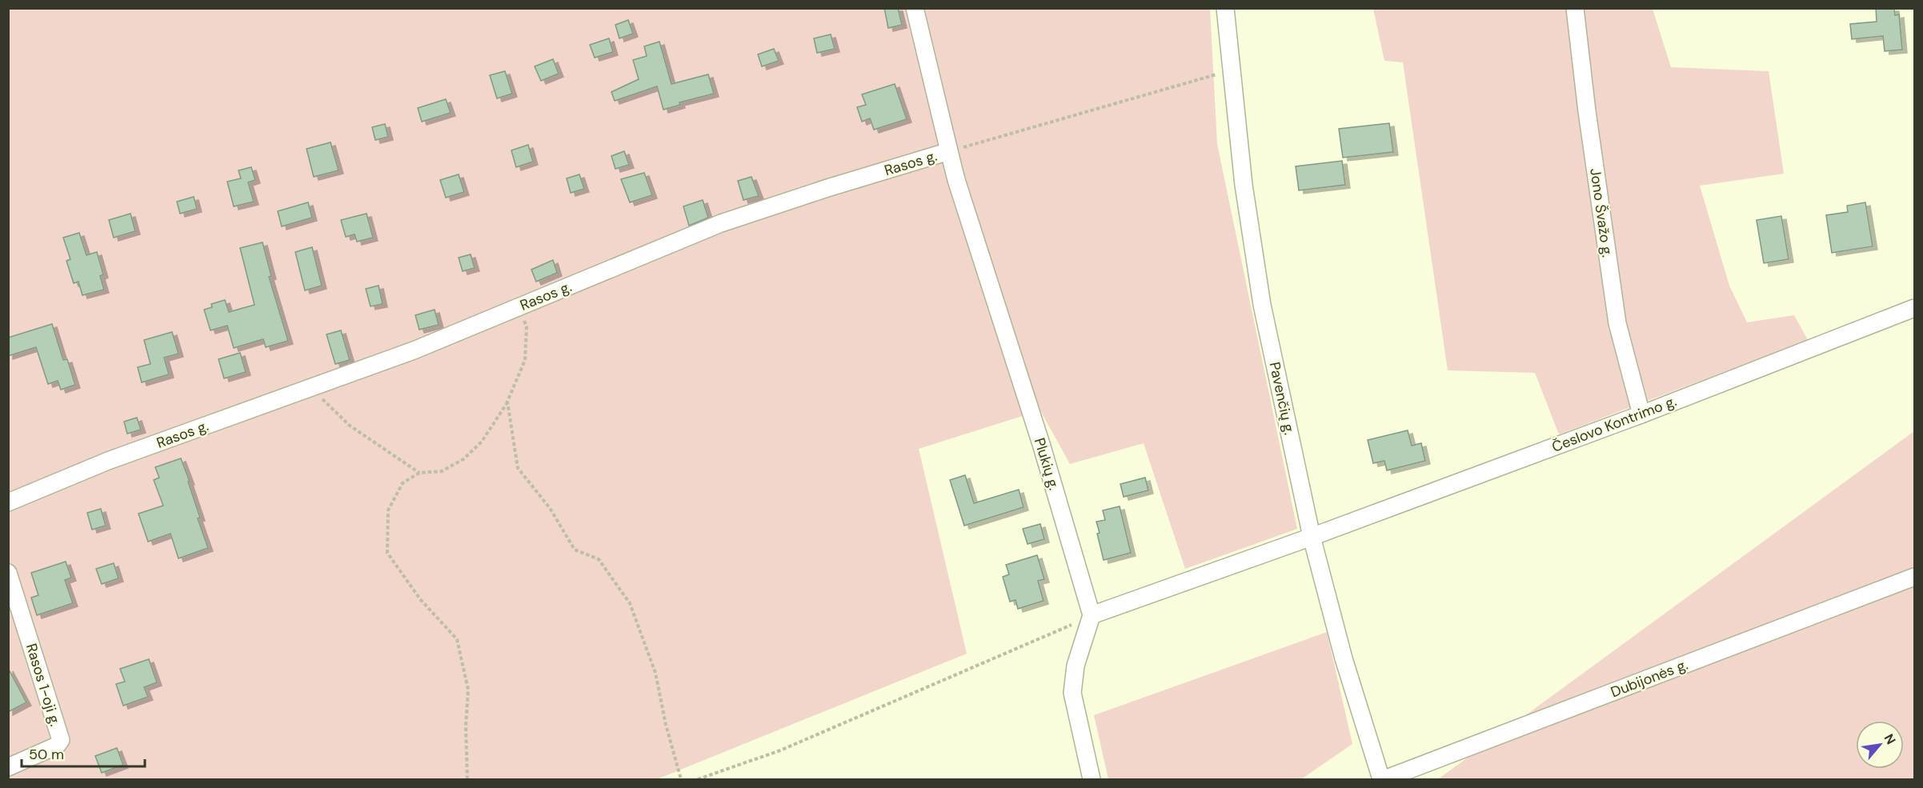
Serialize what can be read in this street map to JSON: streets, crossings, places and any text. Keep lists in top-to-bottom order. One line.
{"streets":{"street":["Rasos g.","Jono Švažo g.","Pavenčių g.","Česlovo Kontrimo g.","Plukių g.","Dubijonės g.","Rasos 1-oji g."]},"crossings":[["Rasos g.","Plukių g."],["Jono Švažo g.","Česlovo Kontrimo g."],["Pavenčių g.","Česlovo Kontrimo g."],["Pavenčių g.","Dubijonės g."],["Česlovo Kontrimo g.","Plukių g."]],"scale_bar":"50 m","north":"top right"}
